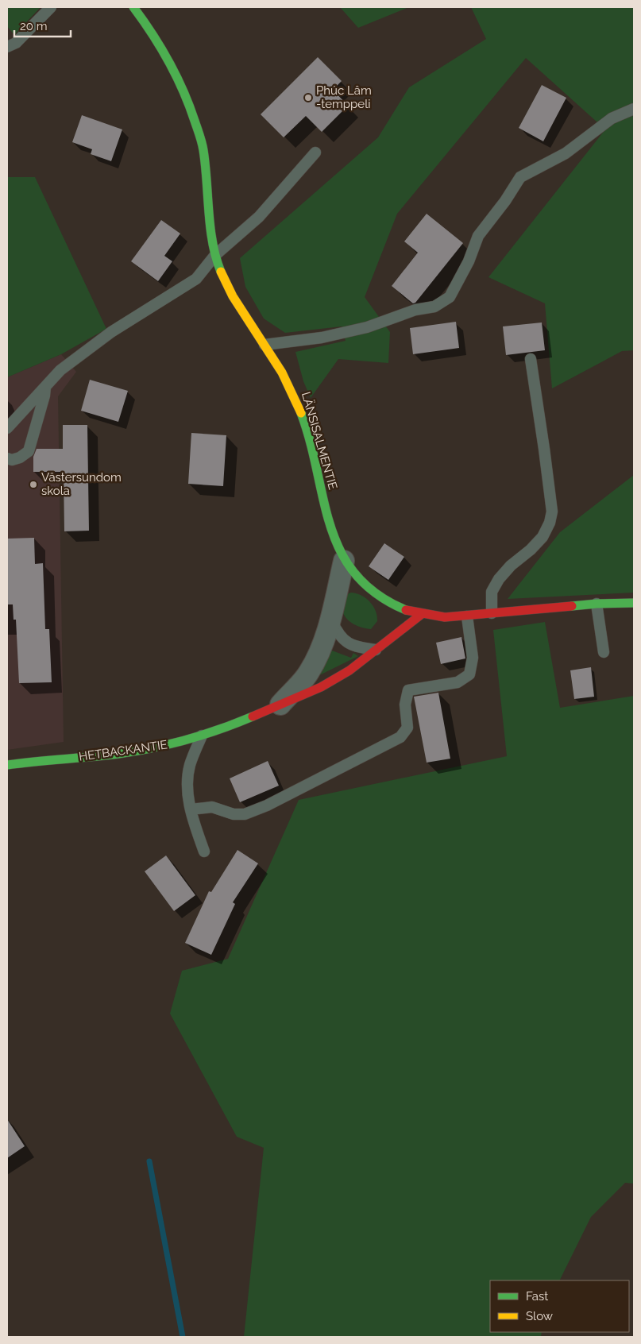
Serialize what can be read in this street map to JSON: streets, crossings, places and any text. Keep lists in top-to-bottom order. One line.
{"streets":{"street":["LÄNSISALMENTIE","HETBACKANTIE"]},"crossings":[["LÄNSISALMENTIE","HETBACKANTIE"]],"places":["Phúc Lâm -temppeli","Västersundom skola"],"legend":["Fast","Slow"],"scale_bar":"20 m"}
